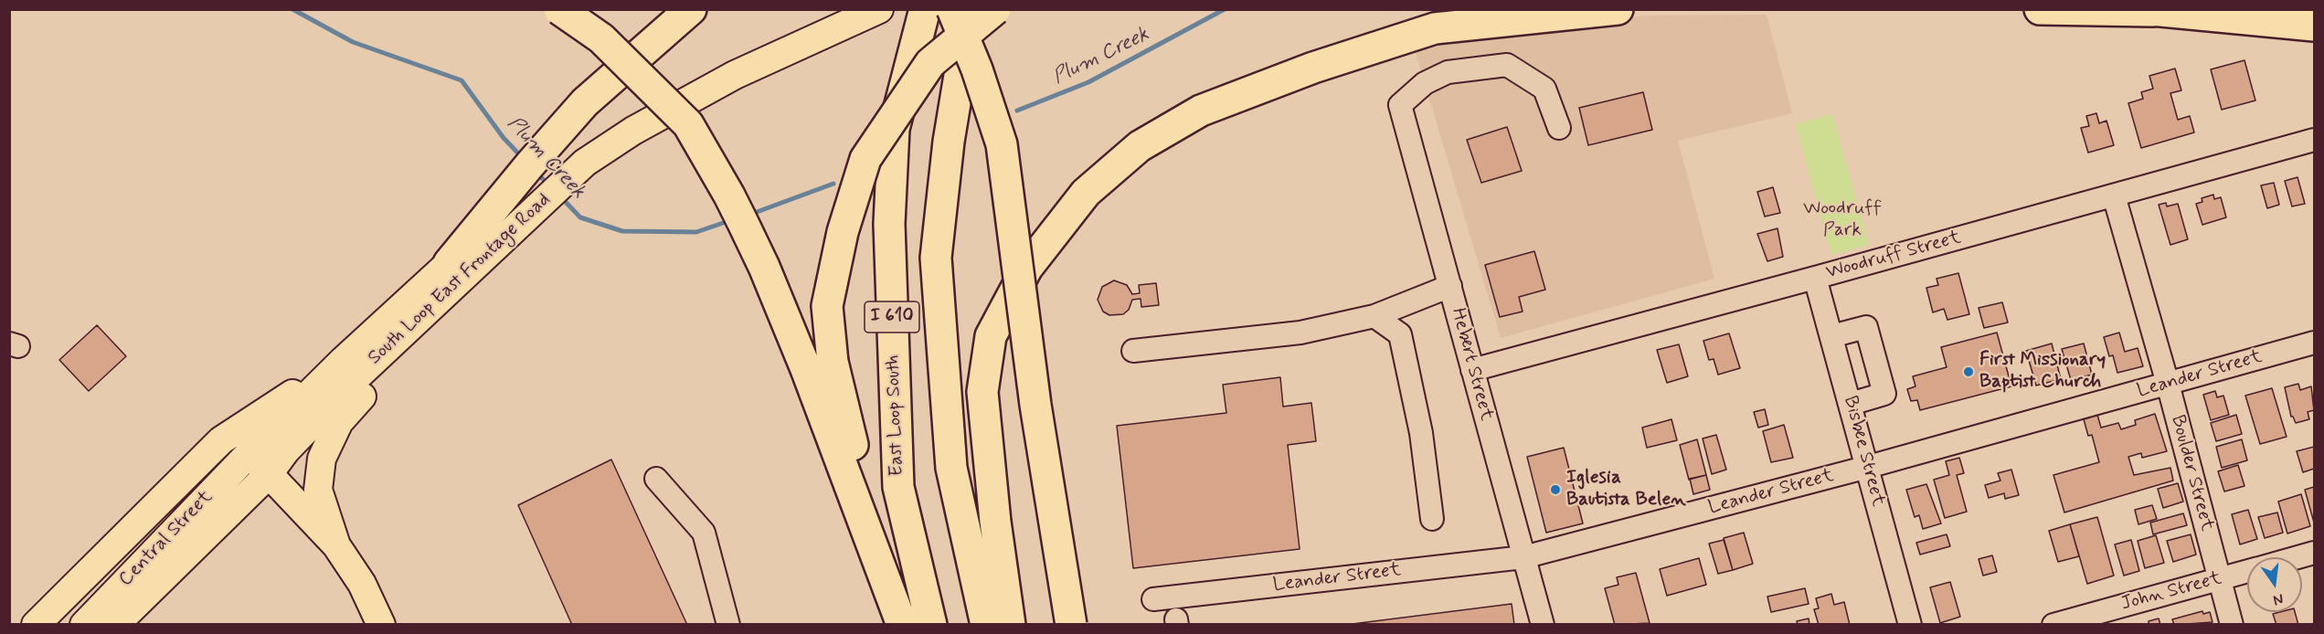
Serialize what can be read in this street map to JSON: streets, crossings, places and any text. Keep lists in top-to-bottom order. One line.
{"streets":{"highway":["I 610","East Loop South"],"main road":["South Loop East Frontage Road","Central Street"],"street":["Woodruff Street","Hebert Street","Leander Street","Bisbee Street","Boulder Street","John Street"]},"crossings":[["Woodruff Street","Hebert Street"],["Woodruff Street","Bisbee Street"],["Woodruff Street","Boulder Street"],["South Loop East Frontage Road","Central Street"],["Hebert Street","Leander Street"],["Leander Street","Bisbee Street"],["Leander Street","Boulder Street"],["Boulder Street","John Street"]],"water":["Plum Creek"],"parks":["Woodruff Park"],"places":["First Missionary Baptist Church","Iglesia Bautista Belen"],"north":"bottom"}
